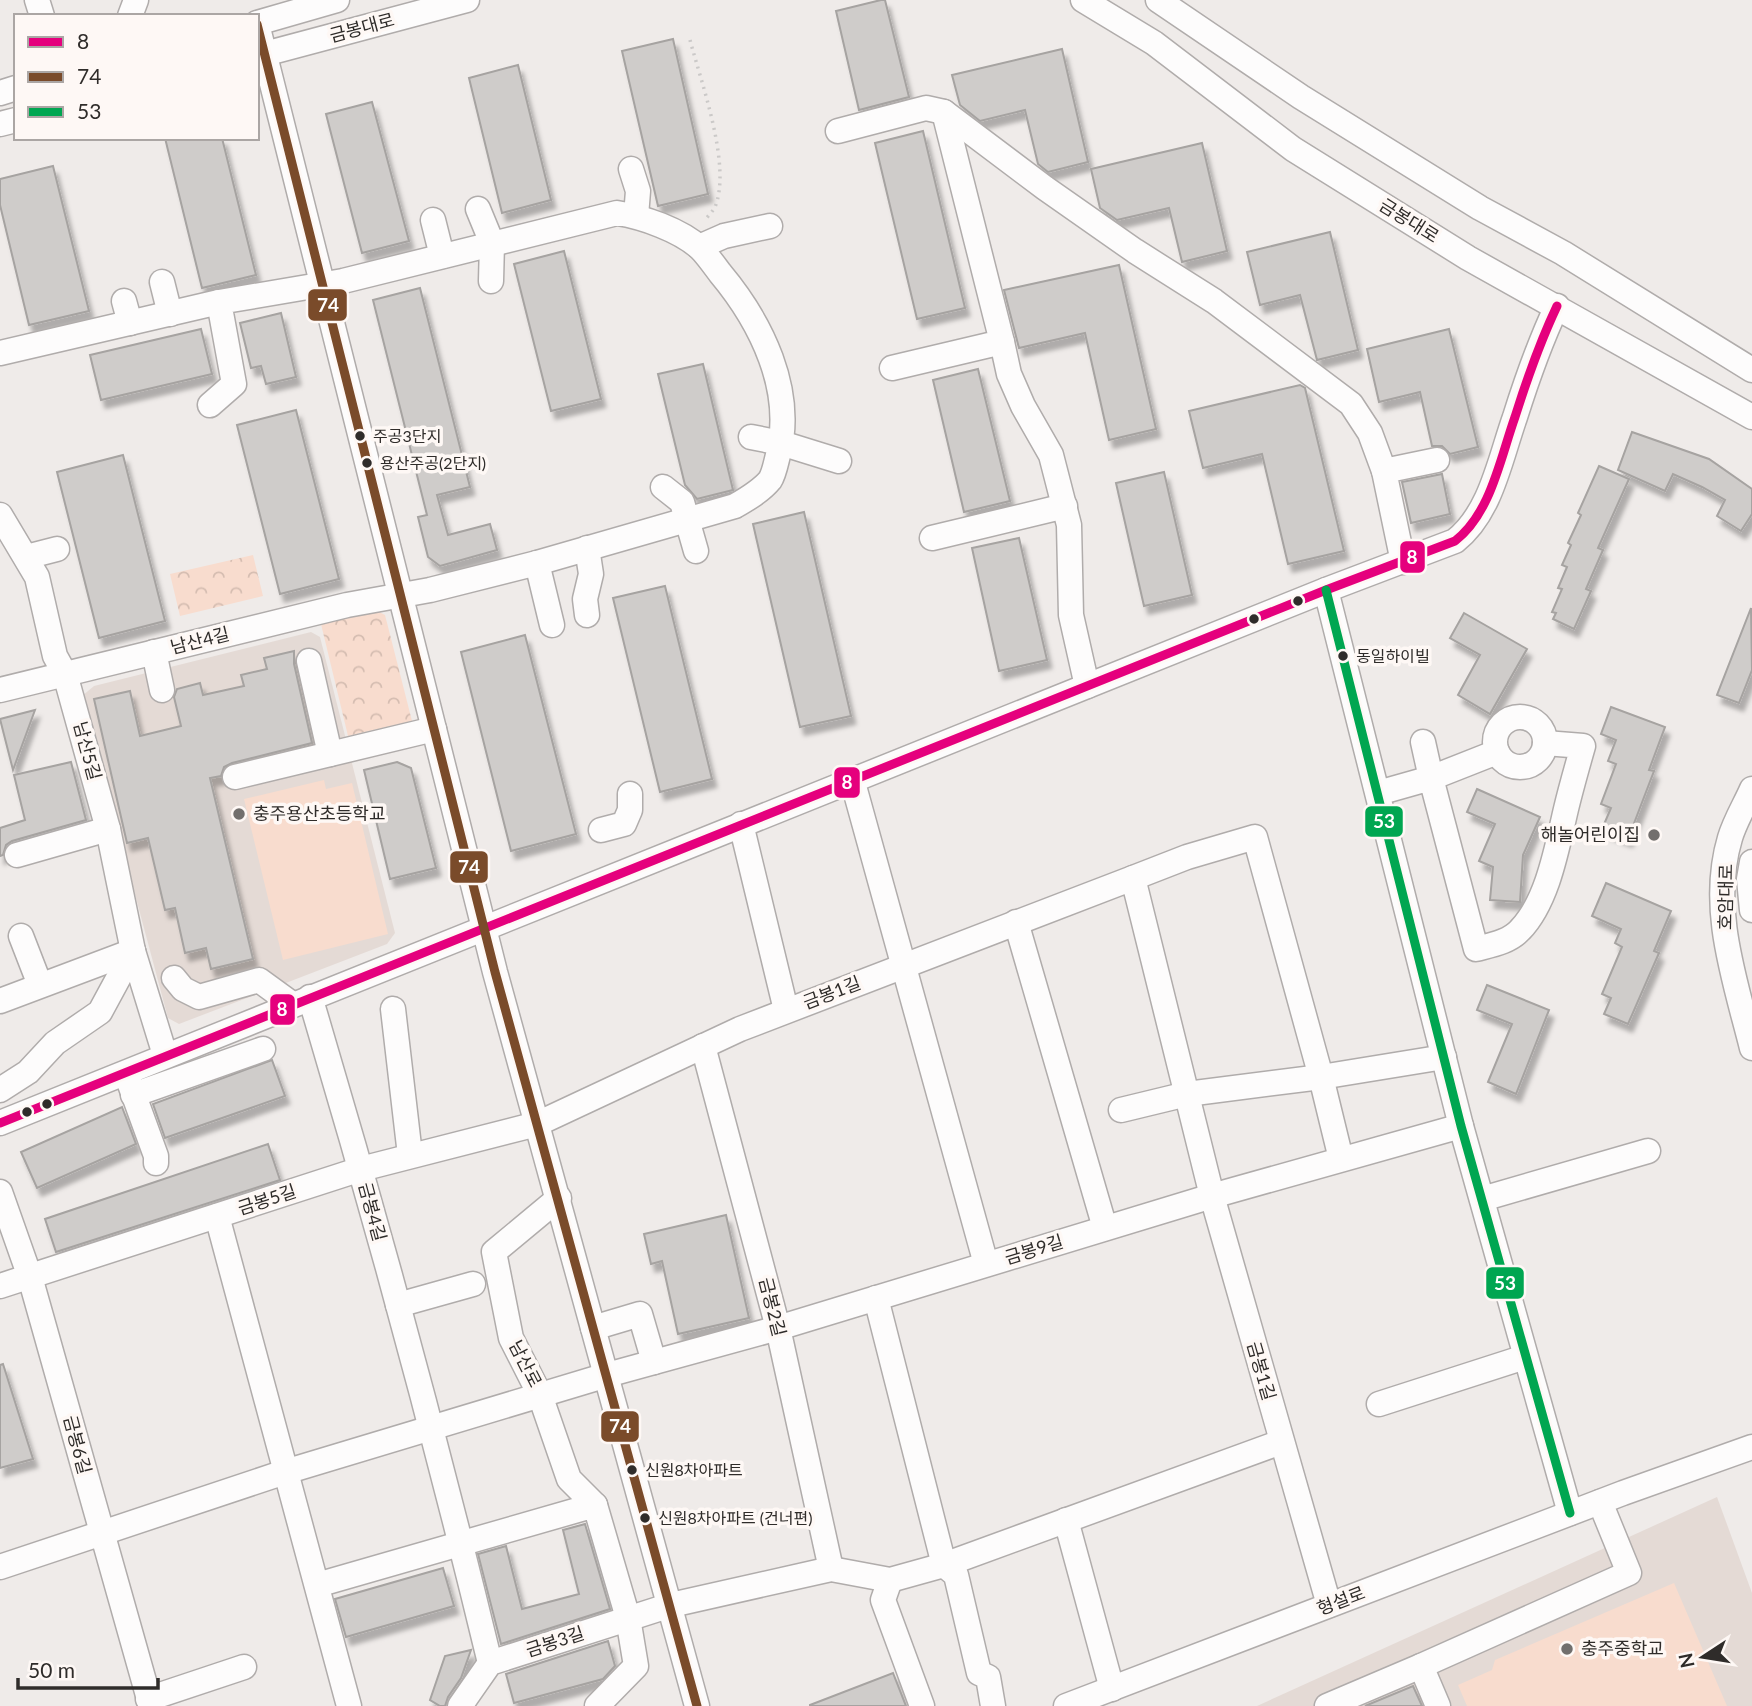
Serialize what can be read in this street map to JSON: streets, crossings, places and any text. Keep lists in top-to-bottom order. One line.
{"streets":{"street":["금봉대로","남산4길","남산5길","호암대로","금봉1길","금봉5길","금봉4길","금봉9길","금봉2길","남산로","금봉6길","형설로","금봉3길"]},"crossings":[["남산4길","남산5길"],["금봉1길","금봉5길"],["금봉1길","금봉9길"],["금봉1길","금봉2길"],["금봉1길","형설로"],["금봉5길","금봉4길"],["금봉5길","금봉6길"],["금봉4길","금봉3길"],["금봉9길","금봉2길"],["남산로","금봉3길"]],"places":["주공3단지","용산주공(2단지)","동일하이빌","충주용산초등학교","해놀어린이집","신원8차아파트","신원8차아파트 (건너편)","충주중학교"],"lines":["transit line 74","transit line 8","transit line 53"],"legend":["8","74","53"],"scale_bar":"50 m","north":"left"}
